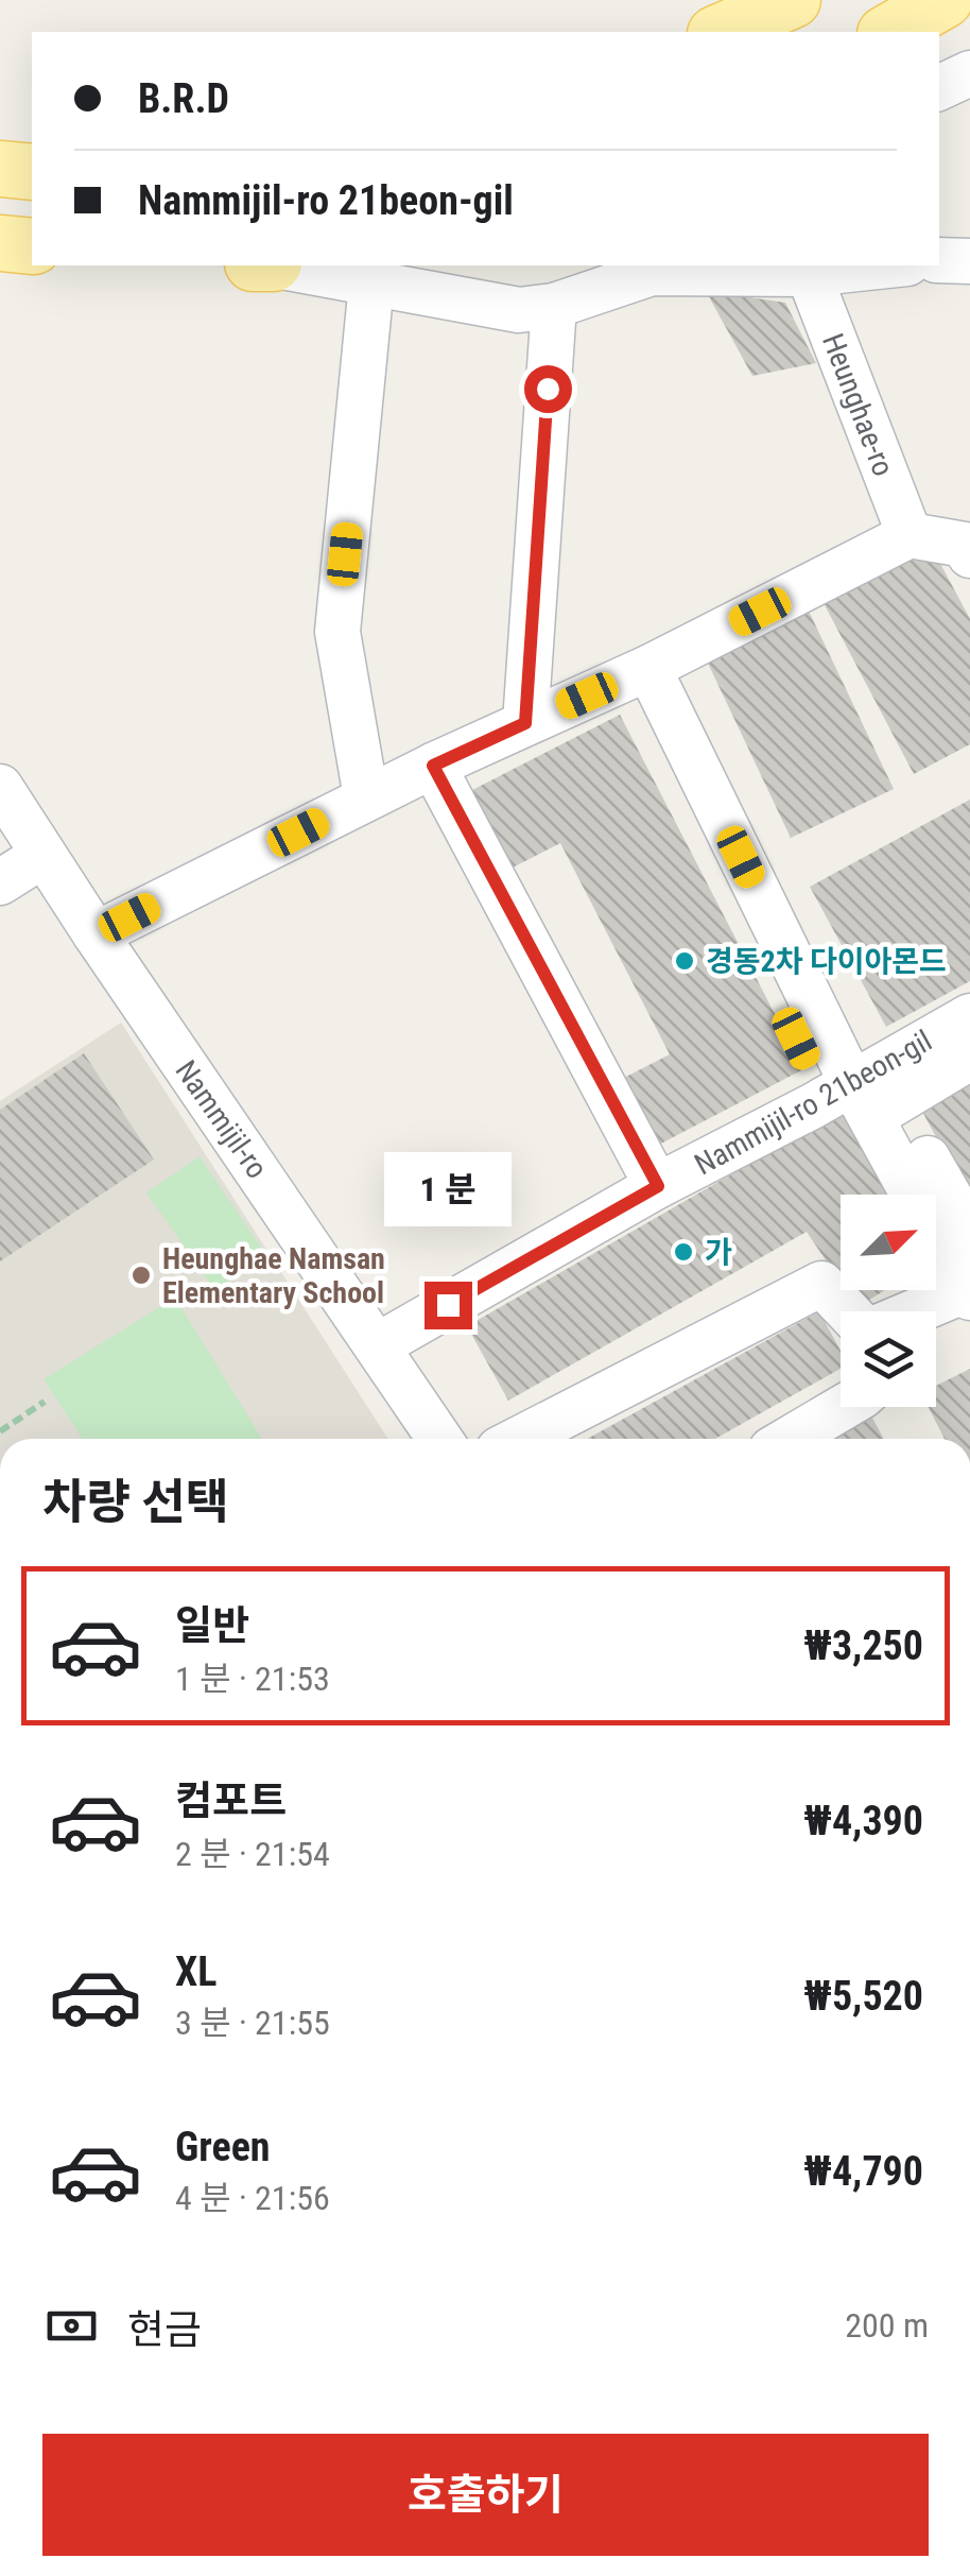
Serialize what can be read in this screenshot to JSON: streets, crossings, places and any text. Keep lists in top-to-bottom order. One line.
{"streets":{"street":["Heunghae-ro","Nammijil-ro 21beon-gil","Nammijil-ro"]},"crossings":[["Nammijil-ro 21beon-gil","Nammijil-ro"]],"places":["경동2차 다이아몬드","가","Heunghae Namsan Elementary School"],"north":"top right","page":{"banner":["B.R.D","Nammijil-ro 21beon-gil"],"bubble":"1 분","heading":"차량 선택","list":[{"name":"일반","note":"1 분 · 21:53","value":"₩3,250"},{"name":"컴포트","note":"2 분 · 21:54","value":"₩4,390"},{"name":"XL","note":"3 분 · 21:55","value":"₩5,520"},{"name":"Green","note":"4 분 · 21:56","value":"₩4,790"}],"pay":["현금","200 m"],"buttons":"호출하기"}}
